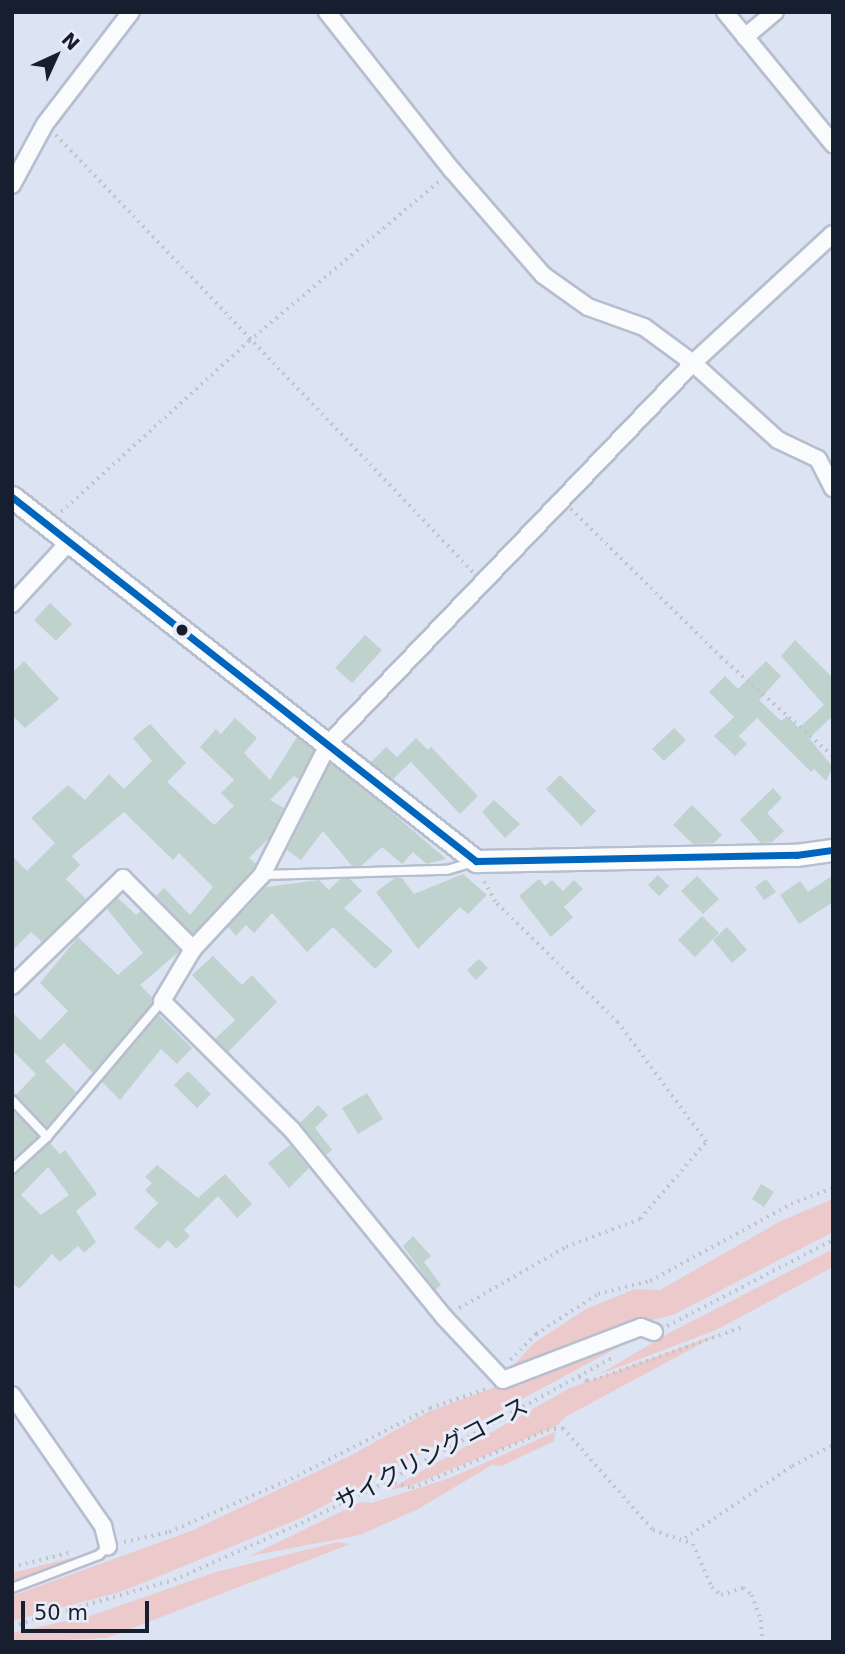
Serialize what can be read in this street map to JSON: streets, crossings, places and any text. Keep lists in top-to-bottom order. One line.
{"streets":{"path":["サイクリングコース"]},"scale_bar":"50 m","north":"top right"}
